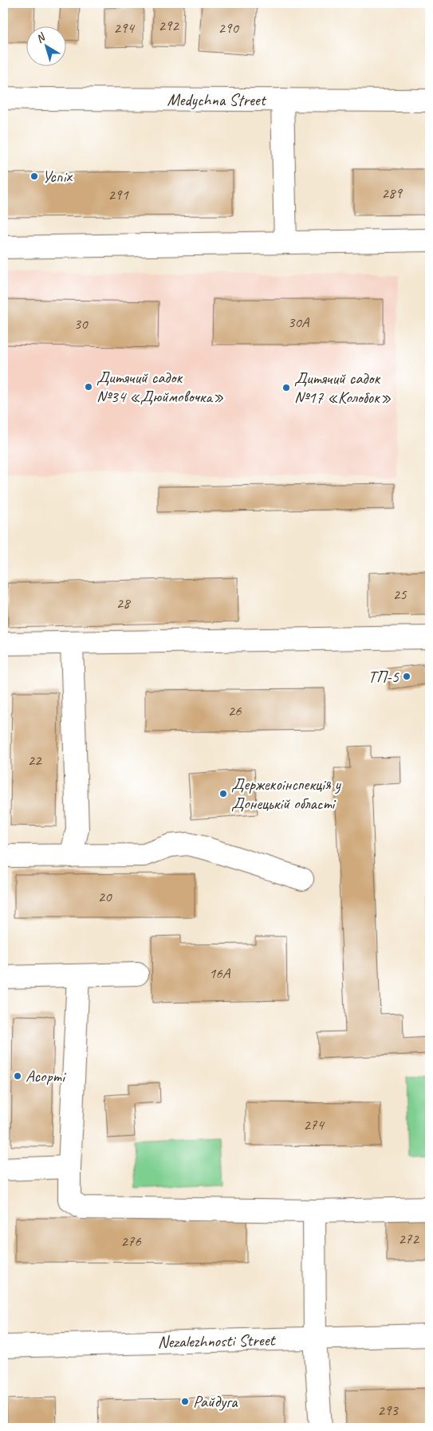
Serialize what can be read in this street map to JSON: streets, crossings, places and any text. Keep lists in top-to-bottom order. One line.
{"streets":{"street":["Medychna Street","Nezalezhnosti Street"]},"places":["Успіх","Дитячий садок №34 «Дюймовочка»","Дитячий садок №17 «Колобок»","ТП-5","Держекоінспекція у Донецькій області","Асорті","Райдуга"],"house_numbers":["292","294","290","289","291","30А","30","25","28","26","22","20","16А","274","272","276","293"],"north":"top left"}
